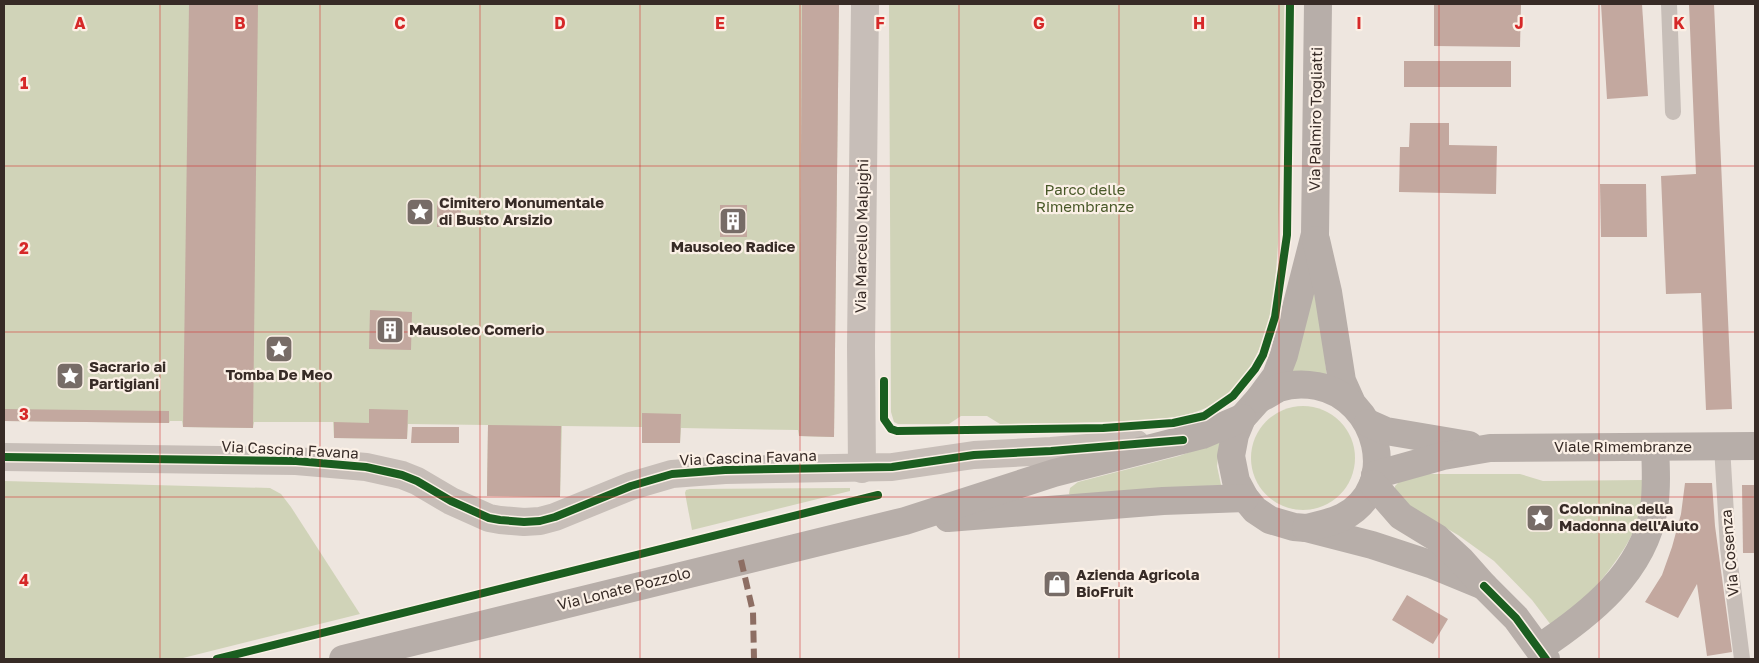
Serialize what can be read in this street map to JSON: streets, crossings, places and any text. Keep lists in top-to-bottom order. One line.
{"streets":{"street":["Via Palmiro Togliatti","Via Marcello Malpighi","Viale Rimembranze","Via Cascina Favana","Via Lonate Pozzolo"],"lane":["Via Cosenza"]},"crossings":[["Via Marcello Malpighi","Via Cascina Favana"],["Viale Rimembranze","Via Cosenza"]],"parks":["Parco delle Rimembranze"],"places":{"place":["Cimitero Monumentale di Busto Arsizio","Tomba De Meo","Sacrario ai Partigiani","Colonnina della Madonna dell'Aiuto"],"building":["Mausoleo Radice","Mausoleo Comerio"],"shop":["Azienda Agricola BioFruit"]},"grid":{"columns":["A","B","C","D","E","F","G","H","I","J","K"],"rows":["1","2","3","4"]}}
